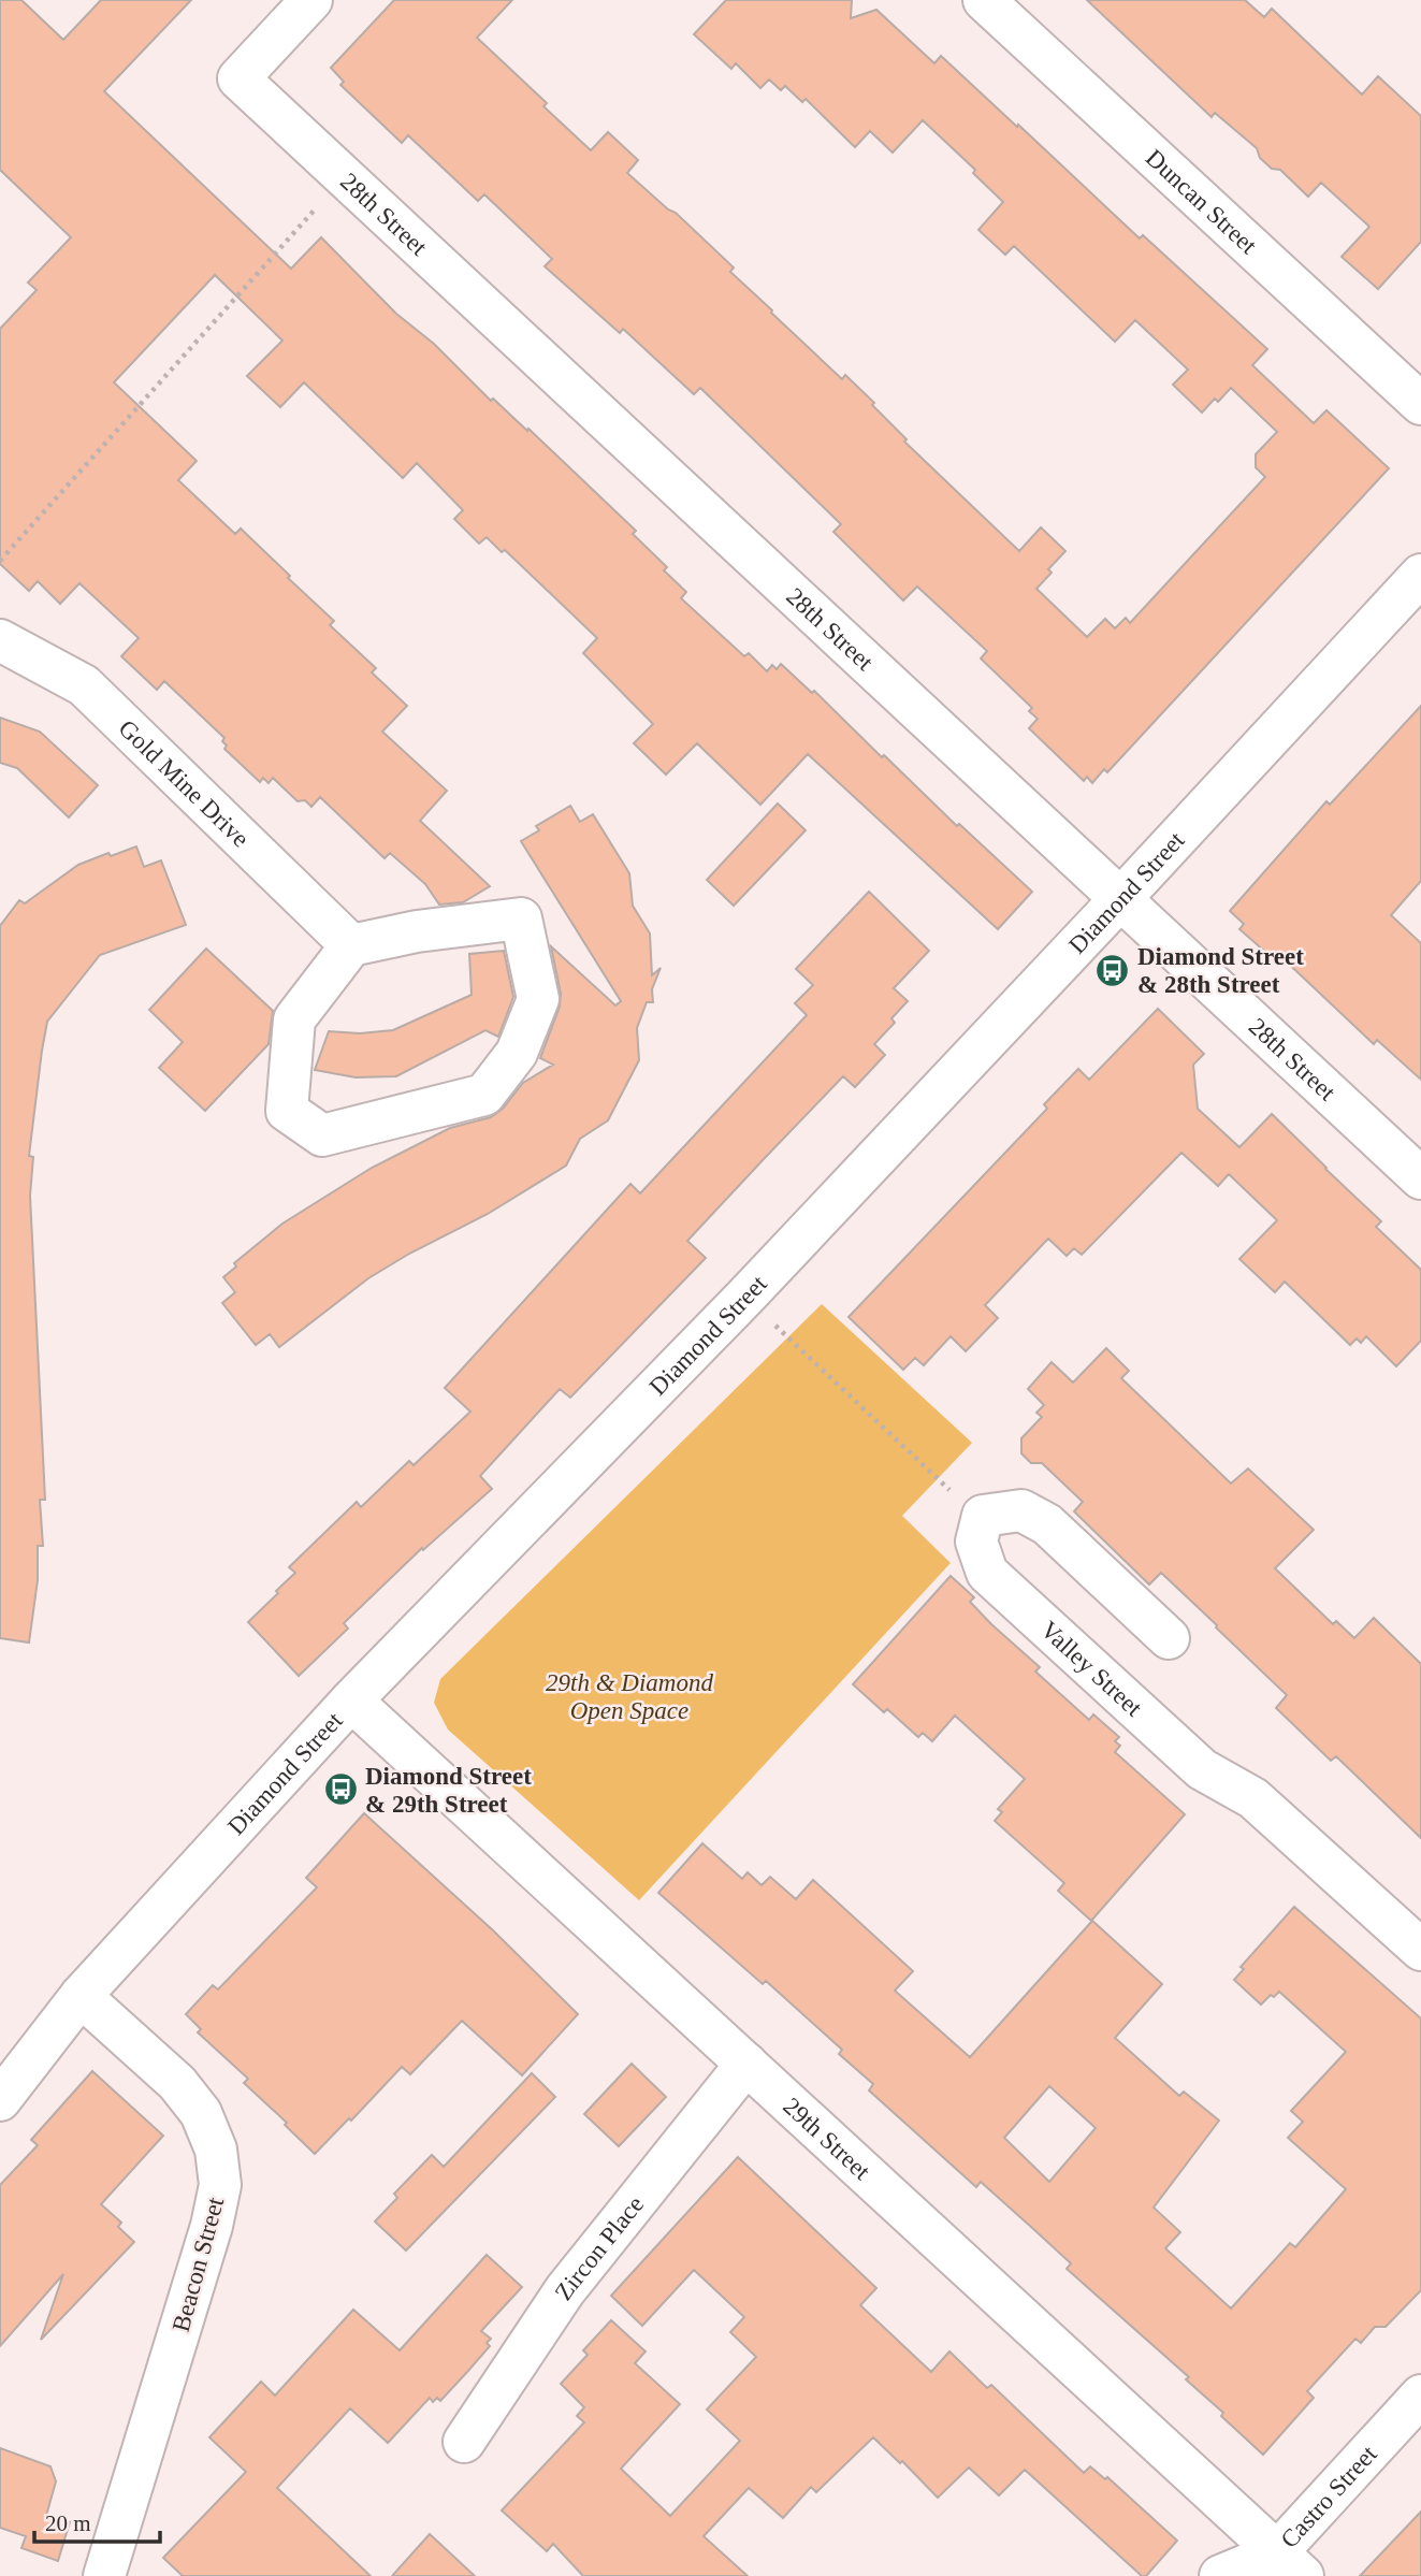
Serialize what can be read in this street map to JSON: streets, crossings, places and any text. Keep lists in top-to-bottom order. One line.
{"streets":{"street":["Duncan Street","28th Street","Gold Mine Drive","Diamond Street","Valley Street","29th Street","Zircon Place","Beacon Street","Castro Street"]},"crossings":[["28th Street","Diamond Street"],["Diamond Street","29th Street"],["Diamond Street","Beacon Street"],["29th Street","Zircon Place"],["29th Street","Castro Street"]],"parks":["29th & Diamond Open Space"],"places":{"bus stop":["Diamond Street & 28th Street","Diamond Street & 29th Street"]},"scale_bar":"20 m"}
